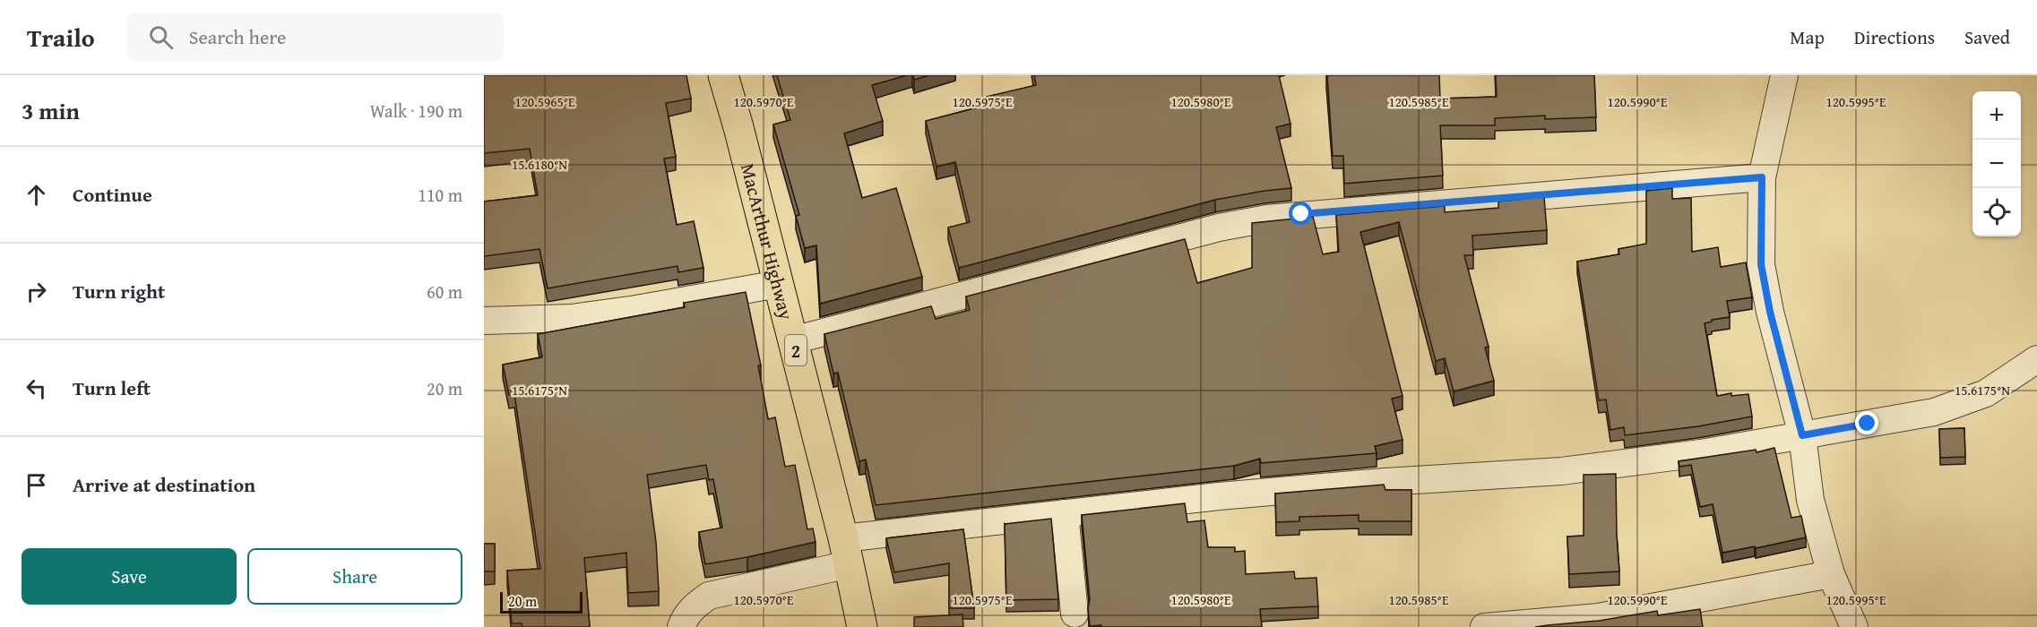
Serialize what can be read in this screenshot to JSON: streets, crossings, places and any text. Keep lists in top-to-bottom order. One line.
{"streets":{"highway":["MacArthur Highway","2"]},"scale_bar":"20 m","page":{"header":"Trailo","search":"Search here","nav":["Map","Directions","Saved"],"heading":["3 min","Walk · 190 m"],"map_buttons":["+","−"],"list":[["Continue","110 m"],["Turn right","60 m"],["Turn left","20 m"],"Arrive at destination"],"buttons":["Save","Share"],"scale":"20 m"},"coordinates":["120.5965°E","120.5970°E","120.5975°E","120.5980°E","120.5985°E","120.5990°E","120.5995°E","15.6180°N","15.6175°N"]}
